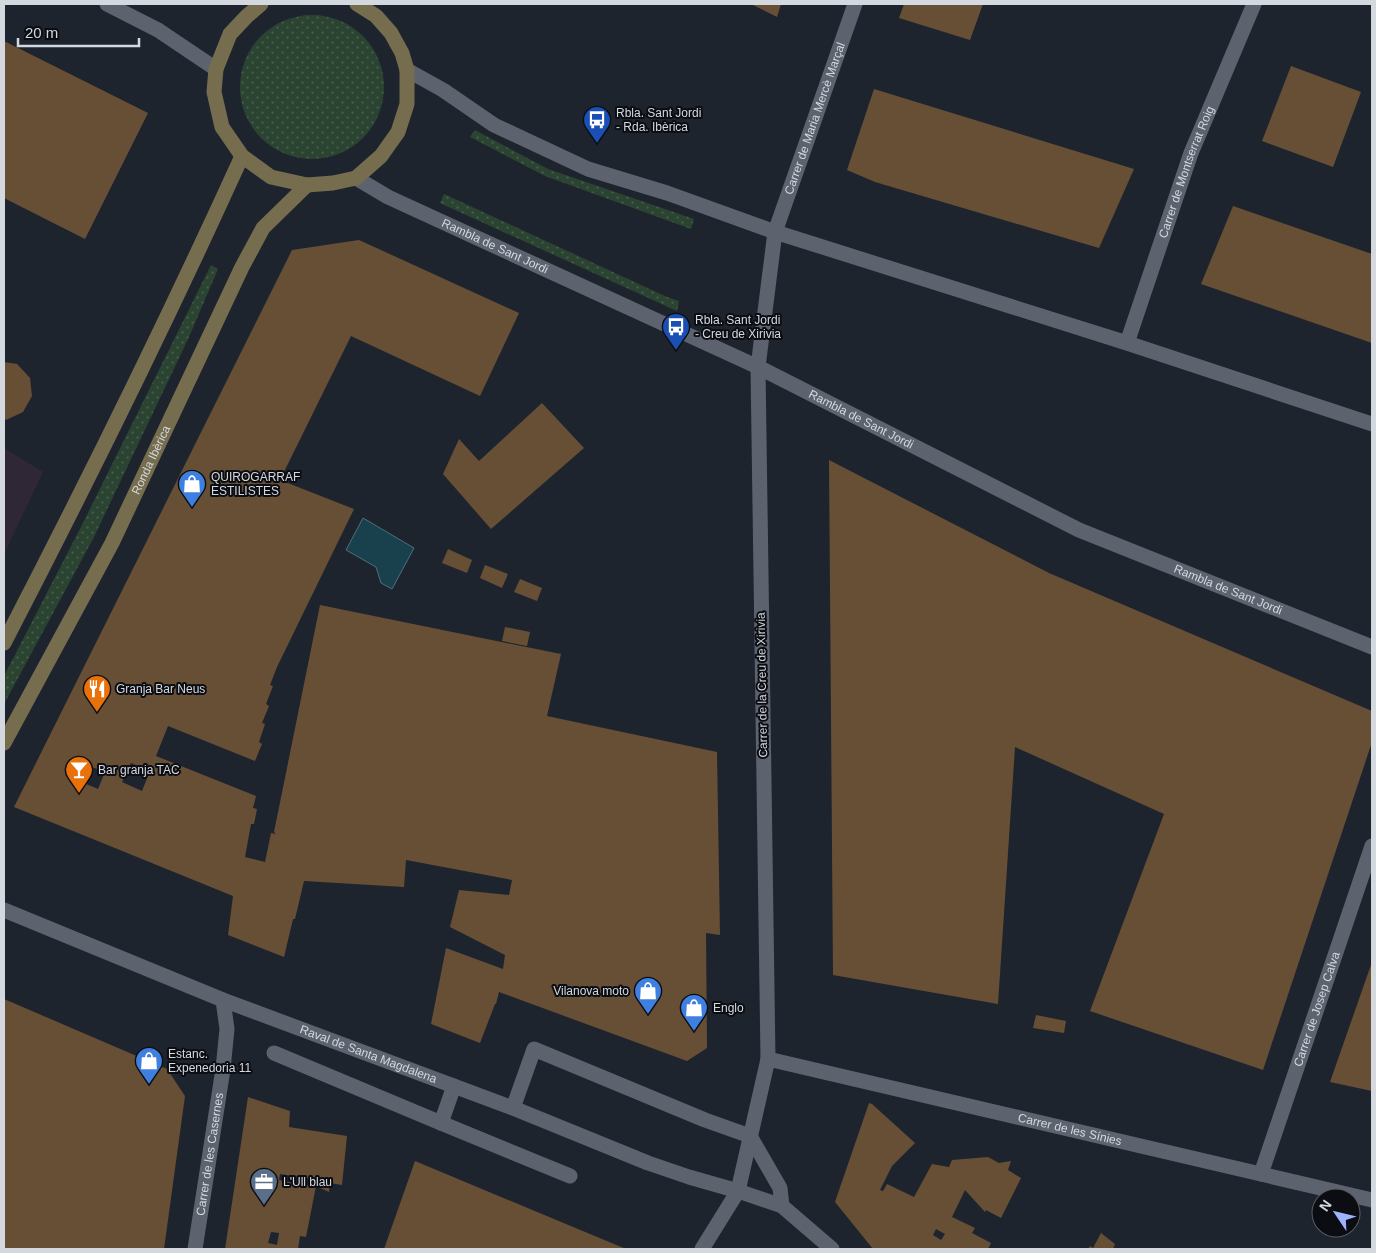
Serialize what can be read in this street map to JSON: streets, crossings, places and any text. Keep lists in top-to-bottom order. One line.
{"streets":{"street":["Carrer de Maria Mercè Marçal","Carrer de Montserrat Roig","Rambla de Sant Jordi","Ronda Ibèrica","Carrer de la Creu de Xirivia","Carrer de Josep Calva","Raval de Santa Magdalena","Carrer de les Sínies","Carrer de les Casernes"]},"crossings":[["Carrer de Maria Mercè Marçal","Carrer de la Creu de Xirivia"],["Rambla de Sant Jordi","Carrer de la Creu de Xirivia"],["Carrer de la Creu de Xirivia","Raval de Santa Magdalena"],["Carrer de la Creu de Xirivia","Carrer de les Sínies"],["Carrer de Josep Calva","Carrer de les Sínies"],["Raval de Santa Magdalena","Carrer de les Casernes"]],"places":{"bus stop":["Rbla. Sant Jordi - Rda. Ibèrica","Rbla. Sant Jordi - Creu de Xirivia"],"shop":["QUIROGARRAF ESTILISTES","Vilanova moto","Englo","Estanc. Expenedoria 11"],"restaurant":["Granja Bar Neus"],"bar":["Bar granja TAC"],"office":["L'Ull blau"]},"scale_bar":"20 m","north":"top left"}
